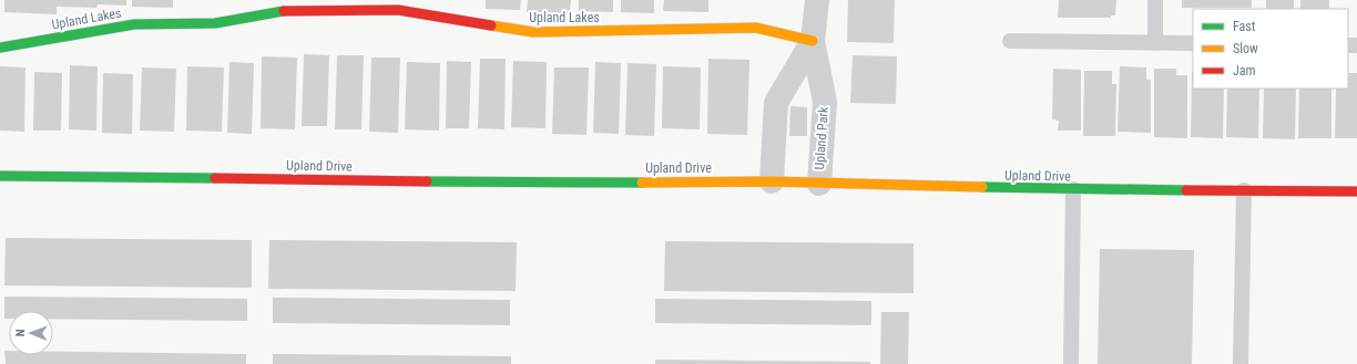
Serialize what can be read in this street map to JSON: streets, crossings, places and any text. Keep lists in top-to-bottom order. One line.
{"streets":{"street":["Upland Lakes","Upland Park","Upland Drive"]},"crossings":[["Upland Lakes","Upland Park"],["Upland Park","Upland Drive"]],"legend":["Fast","Slow","Jam"],"north":"left"}
